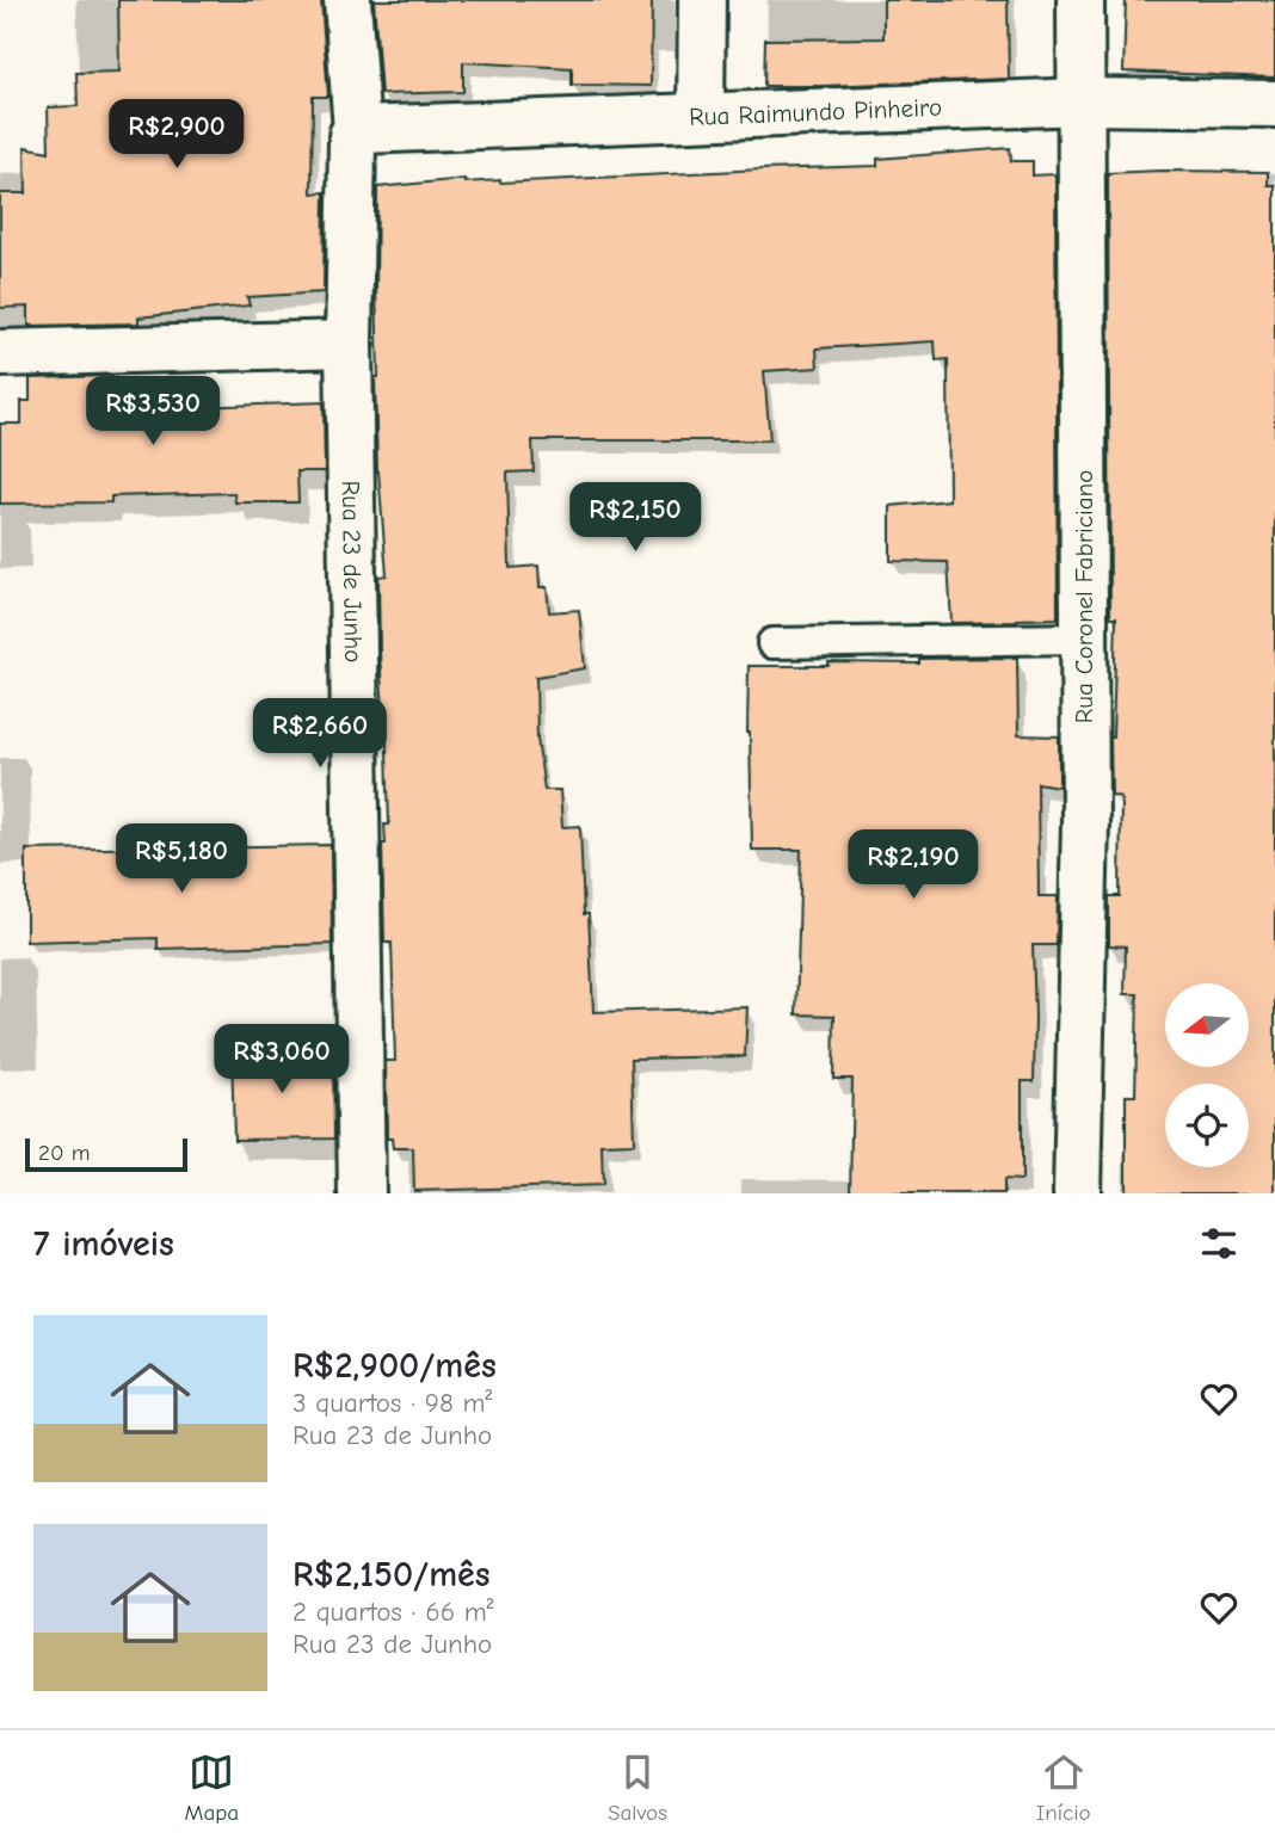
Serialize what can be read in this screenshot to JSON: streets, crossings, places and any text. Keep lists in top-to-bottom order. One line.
{"streets":{"street":["Rua Raimundo Pinheiro","Rua 23 de Junho","Rua Coronel Fabriciano"]},"crossings":[["Rua Raimundo Pinheiro","Rua 23 de Junho"],["Rua Raimundo Pinheiro","Rua Coronel Fabriciano"]],"scale_bar":"20 m","north":"left","page":{"price":["R$2,900","R$3,530","R$2,150","R$2,660","R$5,180","R$2,190","R$3,060"],"scale":"20 m","heading":"7 imóveis","list":[{"name":"R$2,900/mês","note":"3 quartos · 98 m² · Rua 23 de Junho"},{"name":"R$2,150/mês","note":"2 quartos · 66 m² · Rua 23 de Junho"}],"tabs":["Mapa","Salvos","Início"]}}
